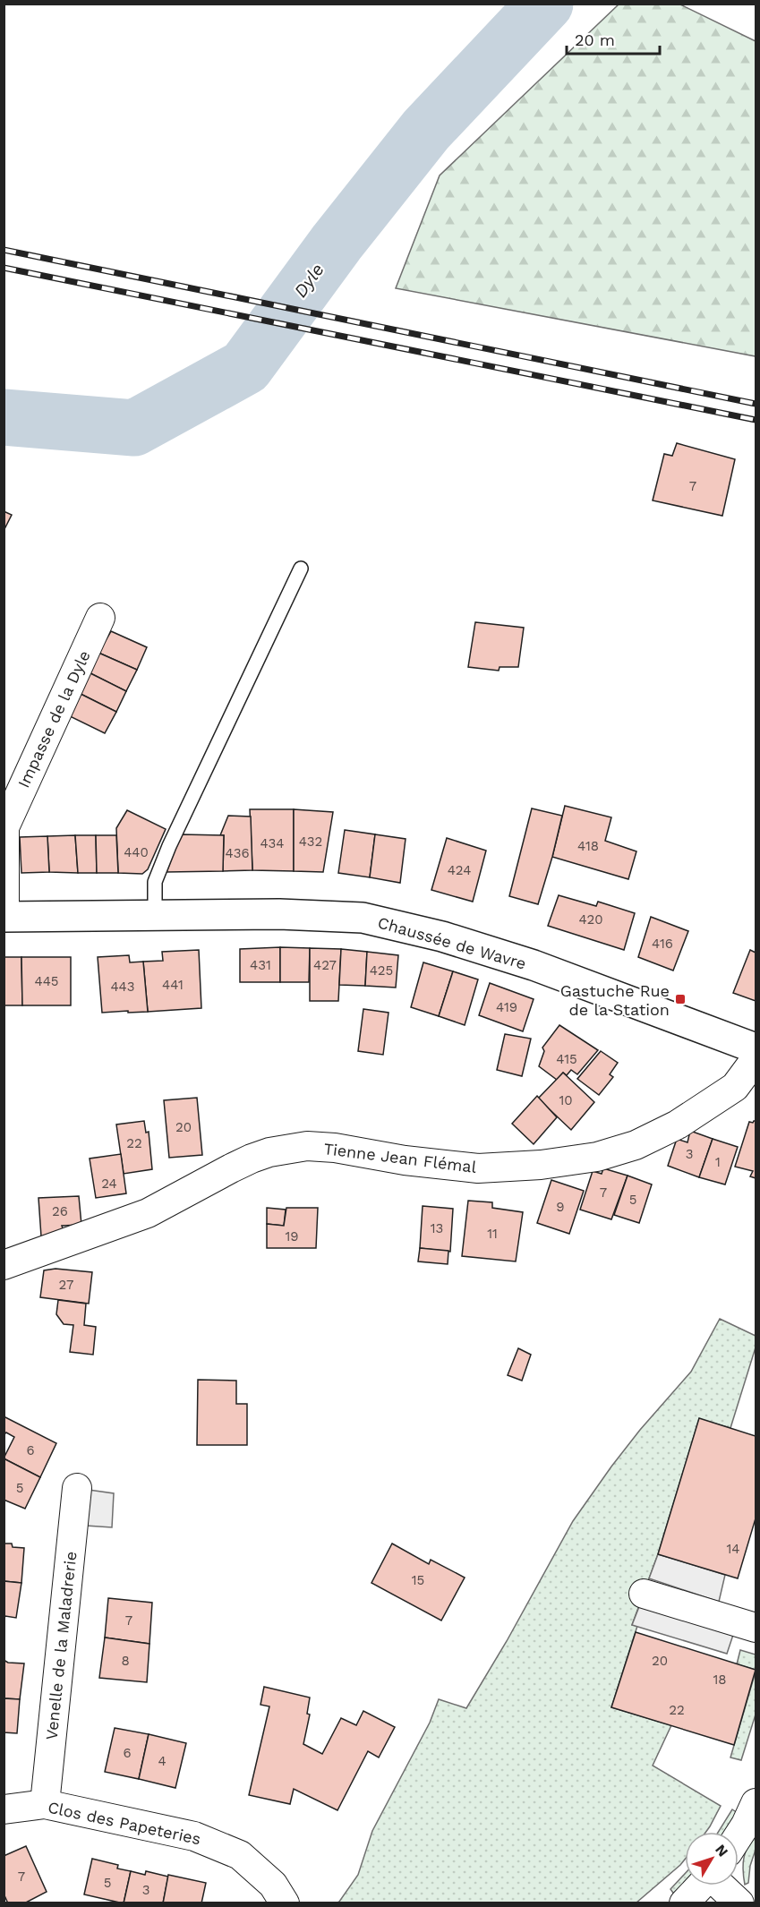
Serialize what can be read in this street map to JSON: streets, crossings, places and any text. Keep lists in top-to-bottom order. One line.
{"streets":{"main road":["Chaussée de Wavre"],"street":["Impasse de la Dyle","Tienne Jean Flémal","Venelle de la Maladrerie","Clos des Papeteries"]},"crossings":[["Impasse de la Dyle","Chaussée de Wavre"],["Venelle de la Maladrerie","Clos des Papeteries"]],"water":["Dyle"],"places":{"transit":["Gastuche Rue de la Station"]},"house_numbers":["7","432","434","418","440","436","424","420","416","431","427","425","445","441","443","419","415","10","20","22","3","1","24","7","5","9","26","13","11","19","27","6","5","14","15","7","8","20","18","22","6","4","7","5","3"],"scale_bar":"20 m","north":"top right"}
